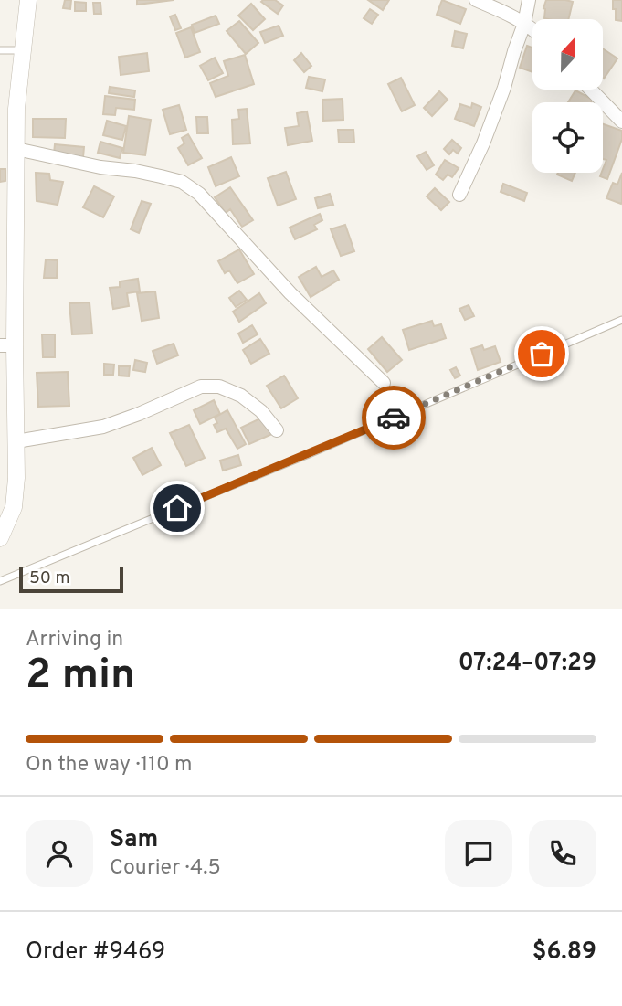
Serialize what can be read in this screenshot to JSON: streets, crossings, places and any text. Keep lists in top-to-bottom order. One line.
{"scale_bar":"50 m","north":"top","page":{"scale":"50 m","heading":["2 min","Arriving in","07:24–07:29"],"panel":["Sam","Courier · 4.5","Order #9469","$6.89"],"bar":"On the way · 110 m"}}
